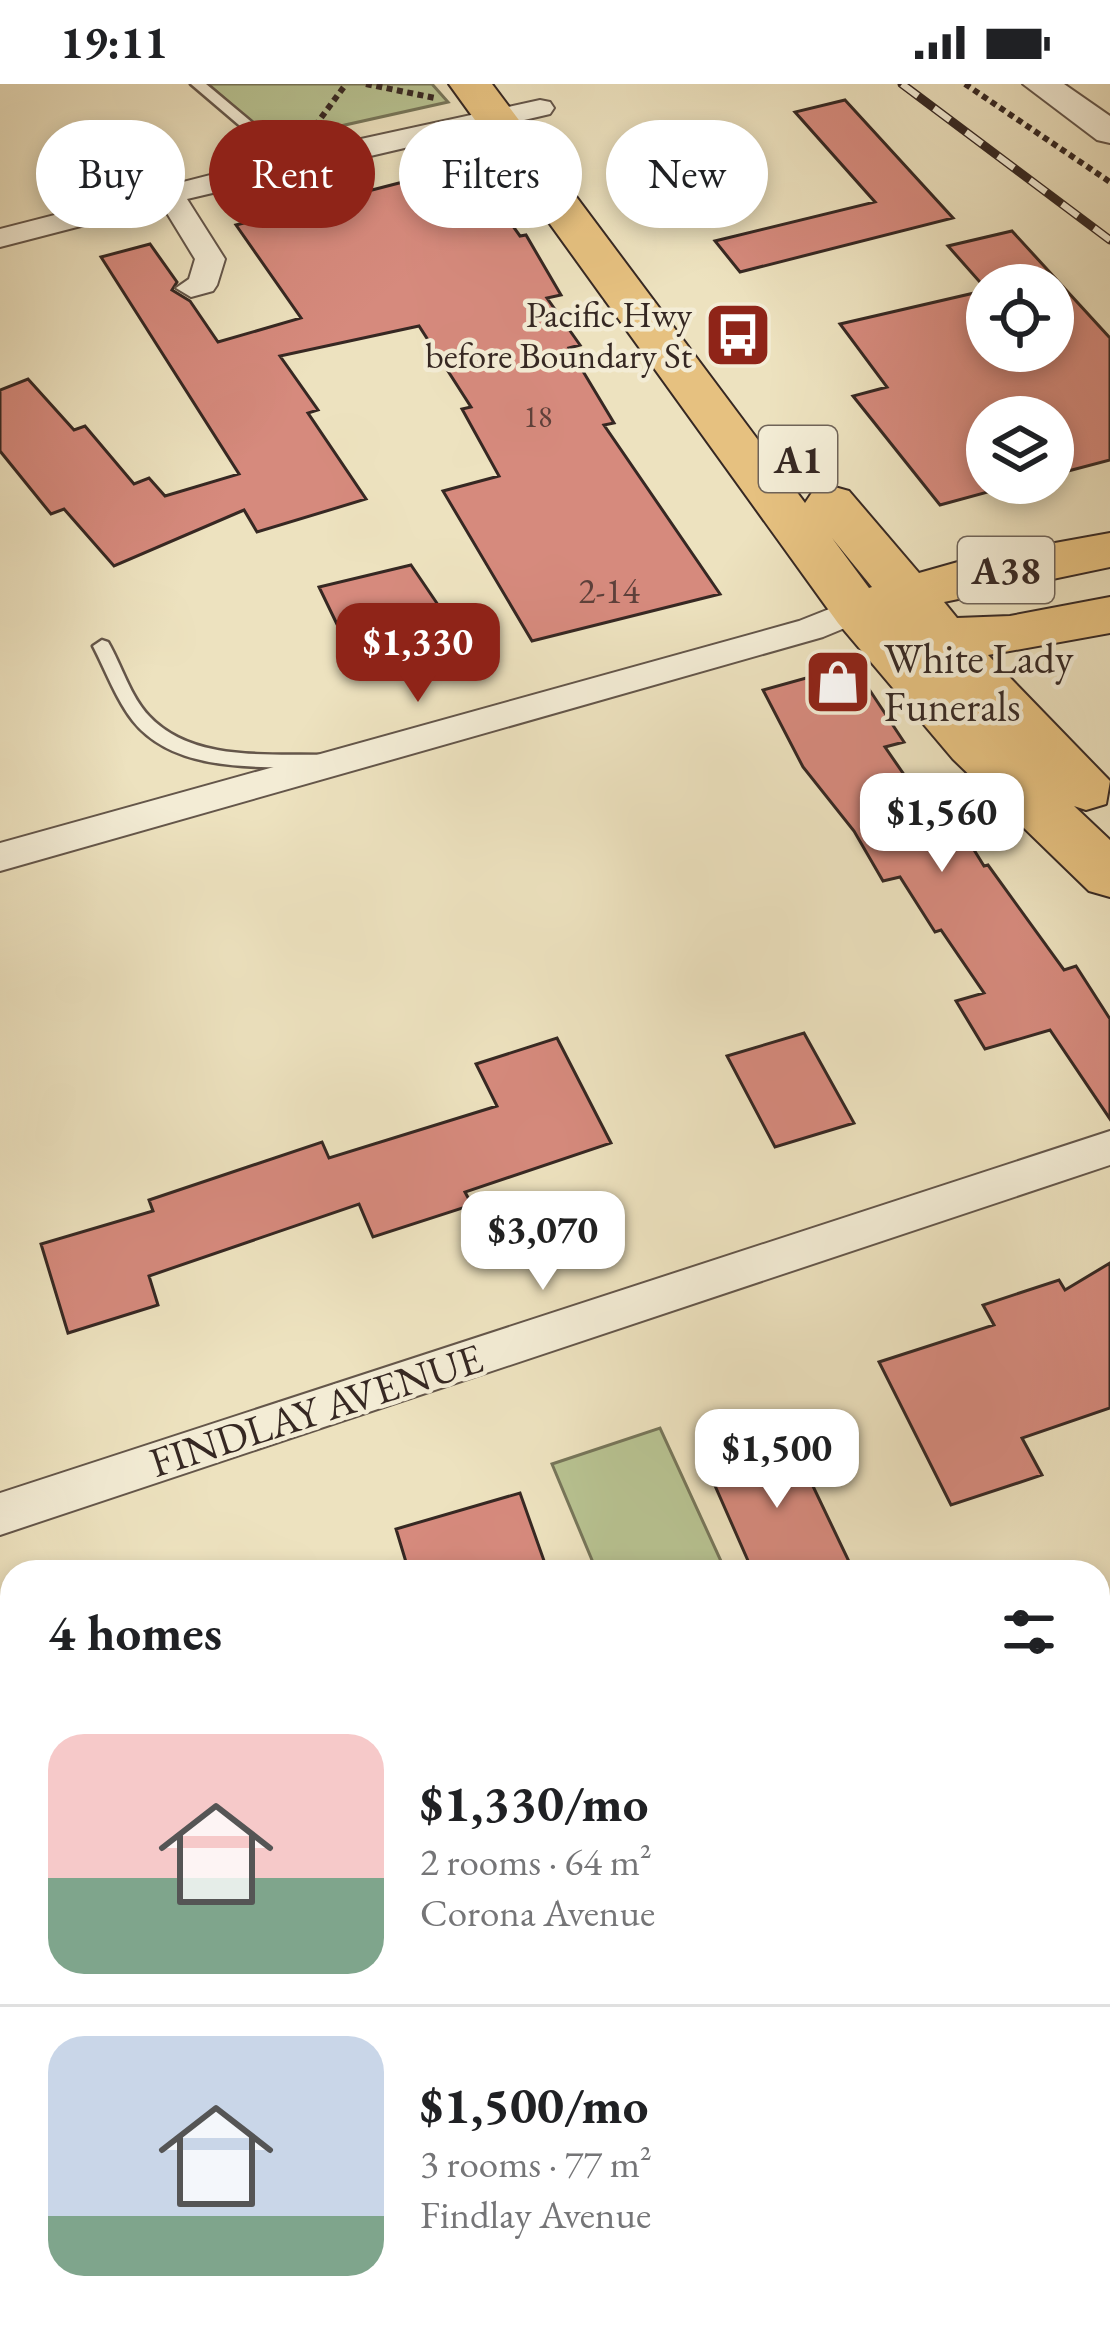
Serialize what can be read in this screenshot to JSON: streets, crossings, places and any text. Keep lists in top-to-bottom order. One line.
{"streets":{"highway":["A1","A38"],"street":["FINDLAY AVENUE"]},"crossings":[["A1","A38"]],"places":{"bus stop":["Pacific Hwy before Boundary St"],"shop":["White Lady Funerals"]},"house_numbers":["18","2-14"],"page":{"status":"19:11","chip":["Buy","Rent","Filters","New"],"price":["$1,330","$1,560","$3,070","$1,500"],"heading":"4 homes","list":[{"name":"$1,330/mo","note":"2 rooms · 64 m² · Corona Avenue"},{"name":"$1,500/mo","note":"3 rooms · 77 m² · Findlay Avenue"}]}}
